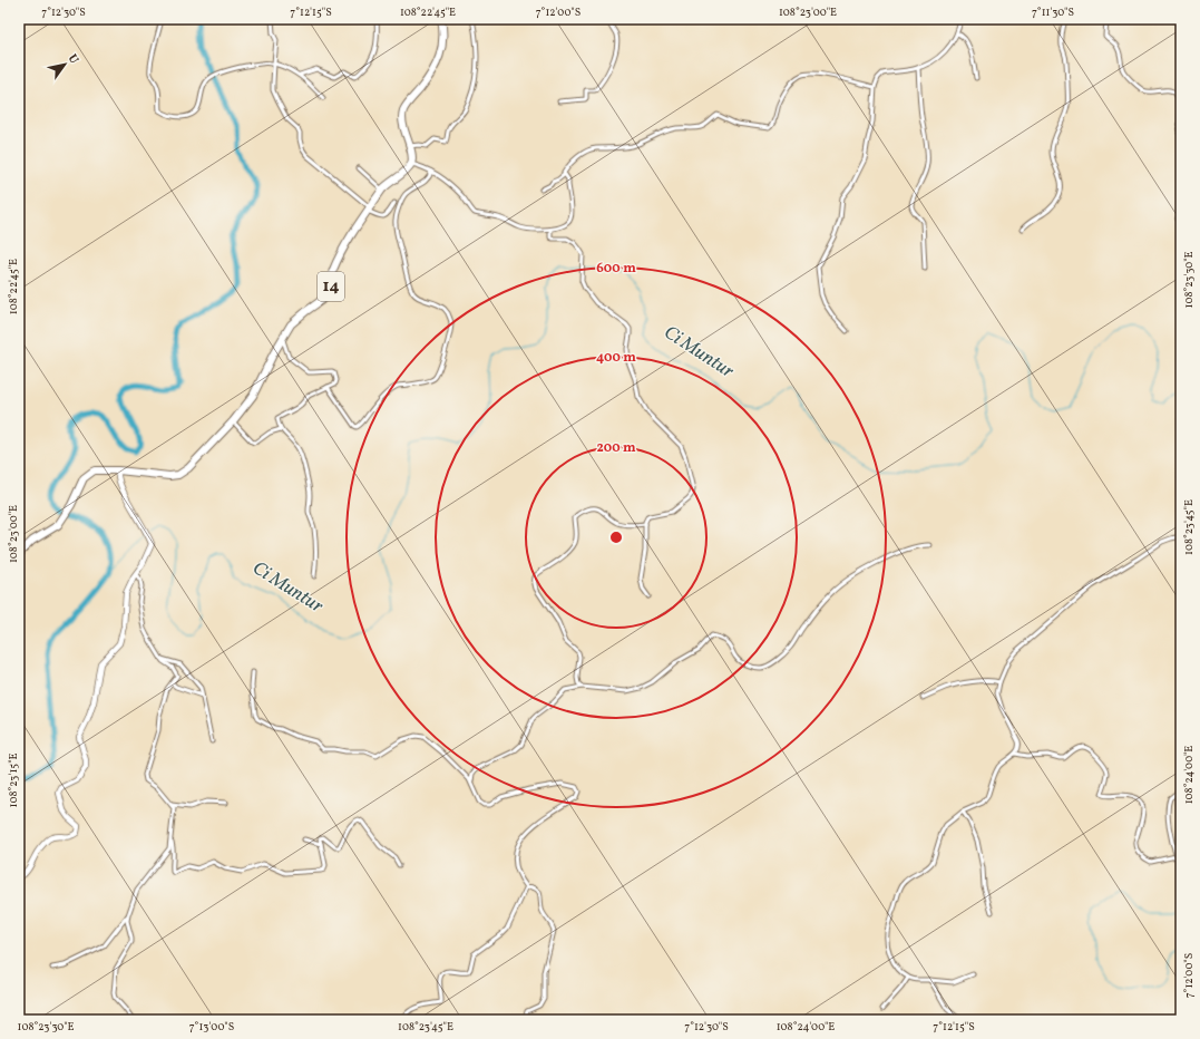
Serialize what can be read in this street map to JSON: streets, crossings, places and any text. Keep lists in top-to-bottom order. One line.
{"streets":{"highway":["14"]},"water":["Ci Muntur"],"north":"top right","coordinates":["7°12'30\"S","7°12'15\"S","108°22'45\"E","7°12'00\"S","108°23'00\"E","7°11'30\"S","108°23'30\"E","108°23'45\"E","108°24'00\"E","108°23'15\"E","7°13'00\"S"],"rings":["600 m","400 m","200 m"]}
